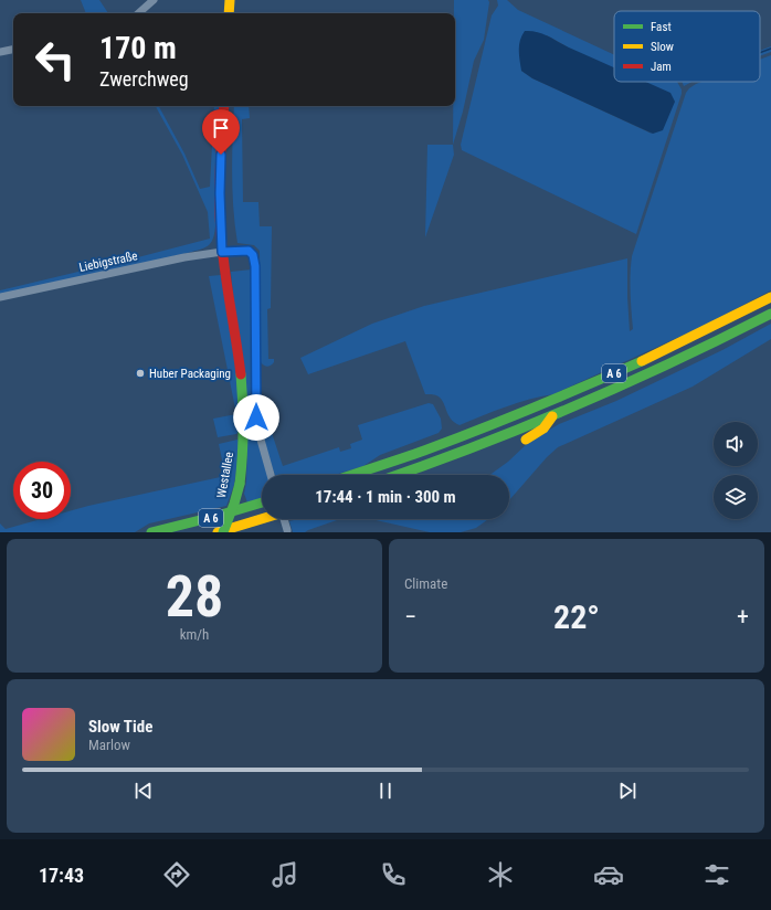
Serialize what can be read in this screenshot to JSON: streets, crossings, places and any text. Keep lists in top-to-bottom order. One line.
{"streets":{"main road":["A 6","Westallee"],"street":["Liebigstraße"]},"crossings":[["Liebigstraße","Westallee"]],"places":["Huber Packaging"],"legend":["Fast","Slow","Jam"],"page":{"turn":["170 m","Zwerchweg"],"limit":"30","trip":"17:44 · 1 min · 300 m","tile":[["28","km/h"],"Climate"],"heat":["−","22°","+"],"song":["Slow Tide","Marlow"],"tabs":"17:43"}}
